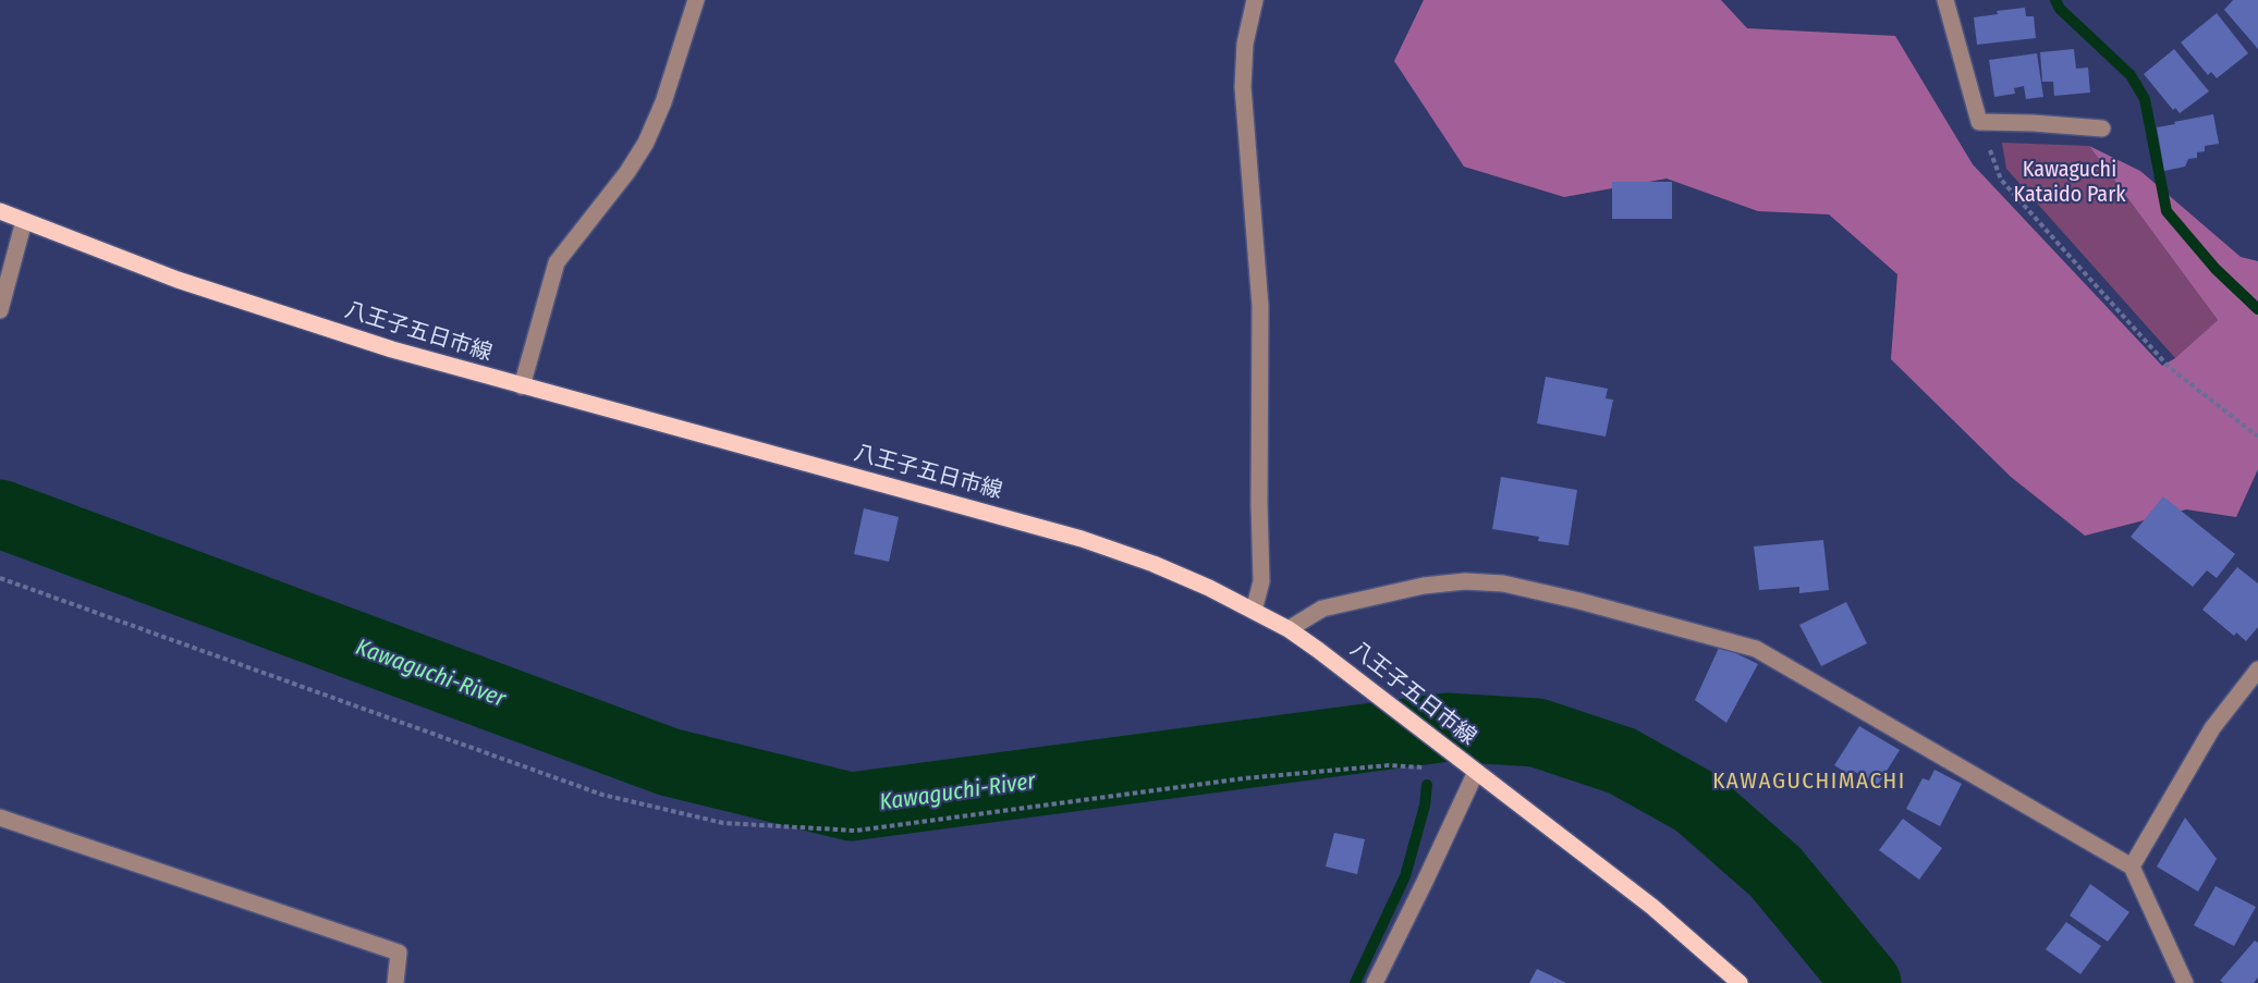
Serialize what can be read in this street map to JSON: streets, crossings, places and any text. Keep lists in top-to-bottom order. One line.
{"streets":{"main road":["八王子五日市線"]},"districts":["KAWAGUCHIMACHI"],"water":["Kawaguchi-River"],"parks":["Kawaguchi Kataido Park"]}
